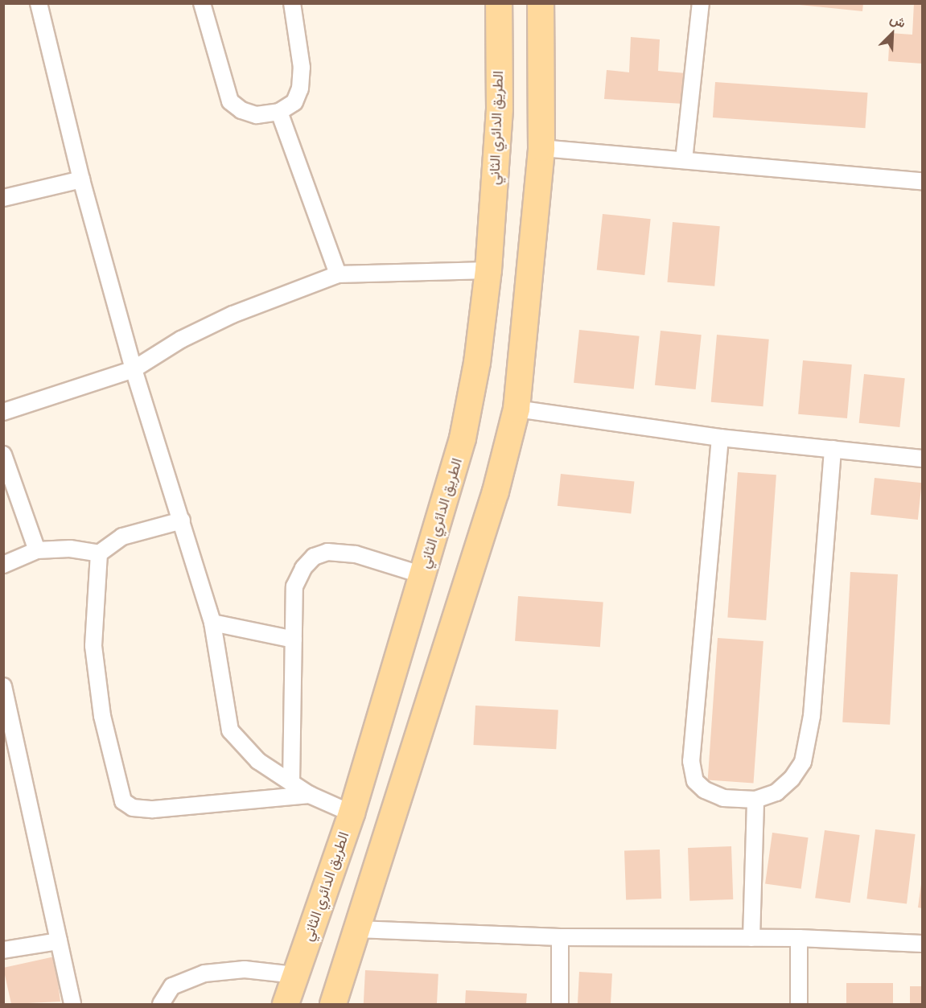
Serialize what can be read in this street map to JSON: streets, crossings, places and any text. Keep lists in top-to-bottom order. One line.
{"streets":{"main road":["الطريق الدائري الثاني"]},"north":"top right"}
